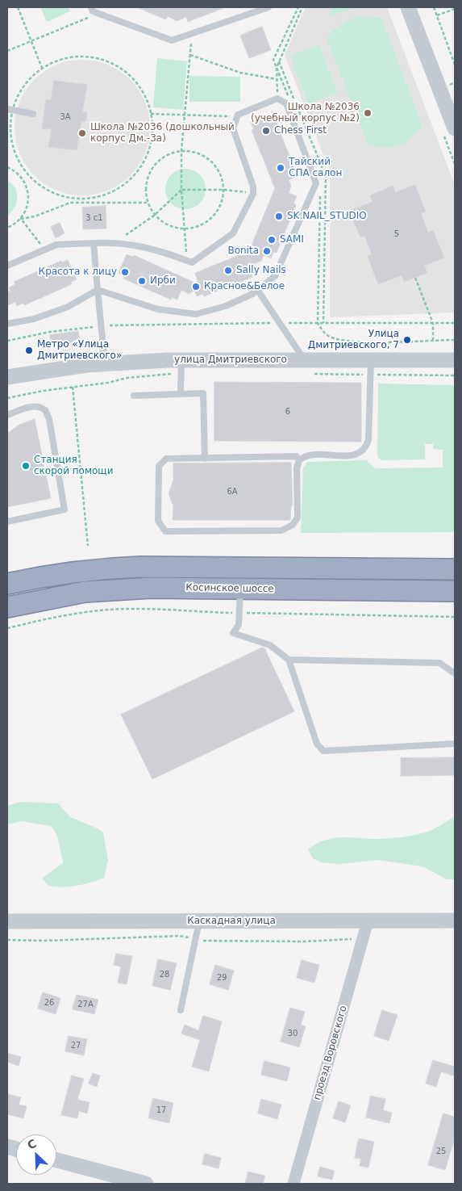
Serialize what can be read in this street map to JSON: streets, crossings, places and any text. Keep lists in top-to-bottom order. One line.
{"streets":{"highway":["Косинское шоссе"],"street":["улица Дмитриевского","Каскадная улица","проезд Воровского"]},"crossings":[["Каскадная улица","проезд Воровского"]],"places":["Школа №2036 (учебный корпус №2)","Chess First","Школа №2036 (дошкольный корпус Дм.-3а)","Тайский СПА салон","SK.NAIL_STUDIO","SAMI","Bonita","Sally Nails","Красота к лицу","Ирби","Красное&Белое","Улица Дмитриевского, 7","Метро «Улица Дмитриевского»","Станция скорой помощи"],"house_numbers":["3А","3 с1","5","6","6А","28","29","26","27А","30","27","17","25"],"north":"top left"}
